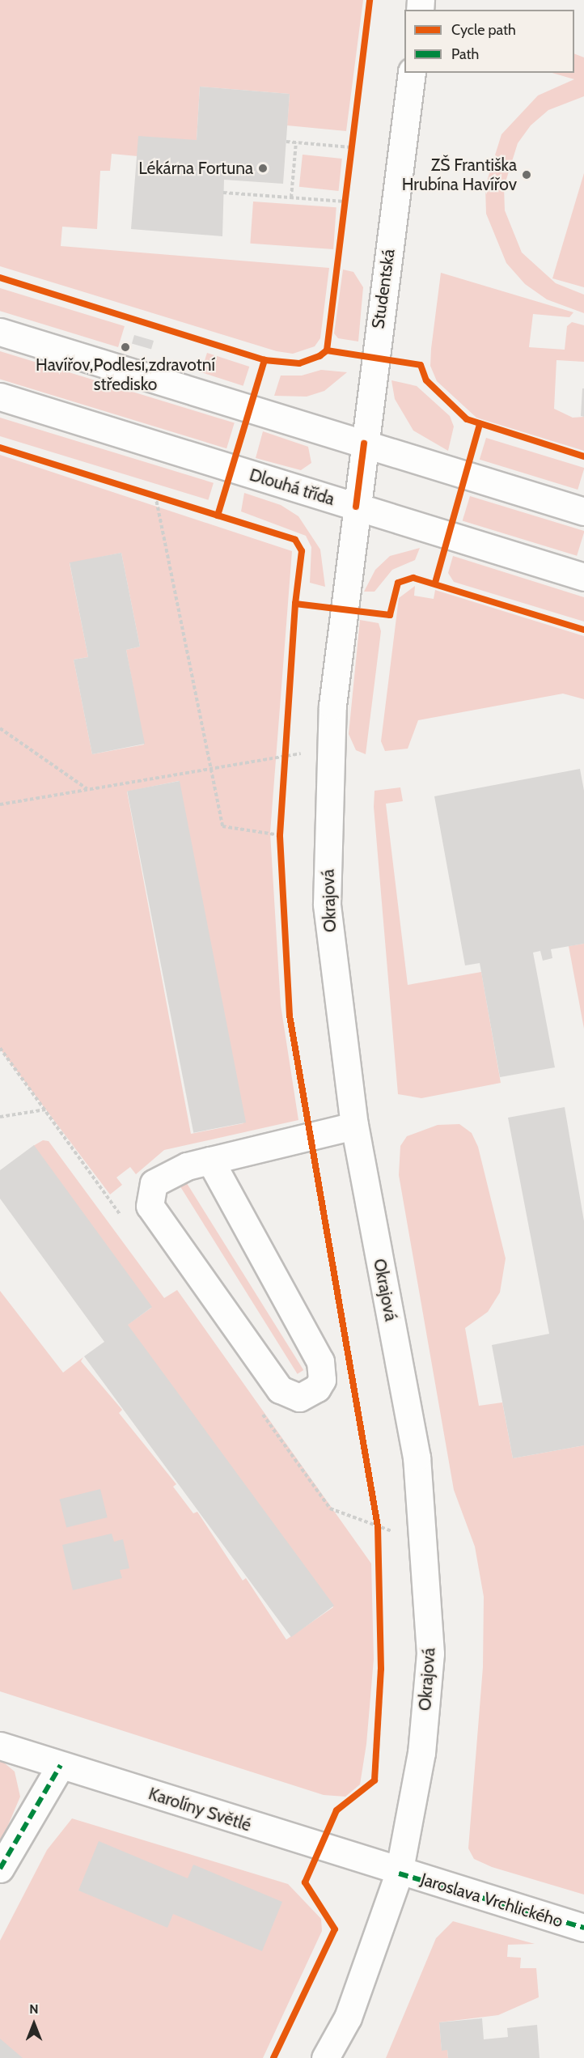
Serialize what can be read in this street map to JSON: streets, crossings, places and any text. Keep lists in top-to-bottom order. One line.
{"streets":{"street":["Studentská","Dlouhá třída","Okrajová","Karolíny Světlé","Jaroslava Vrchlického"]},"crossings":[["Studentská","Dlouhá třída"],["Studentská","Okrajová"],["Dlouhá třída","Okrajová"],["Okrajová","Karolíny Světlé"],["Okrajová","Jaroslava Vrchlického"],["Karolíny Světlé","Jaroslava Vrchlického"]],"places":["Lékárna Fortuna","ZŠ Františka Hrubína Havířov","Havířov,Podlesí,zdravotní středisko"],"legend":["Cycle path","Path"],"north":"top"}
